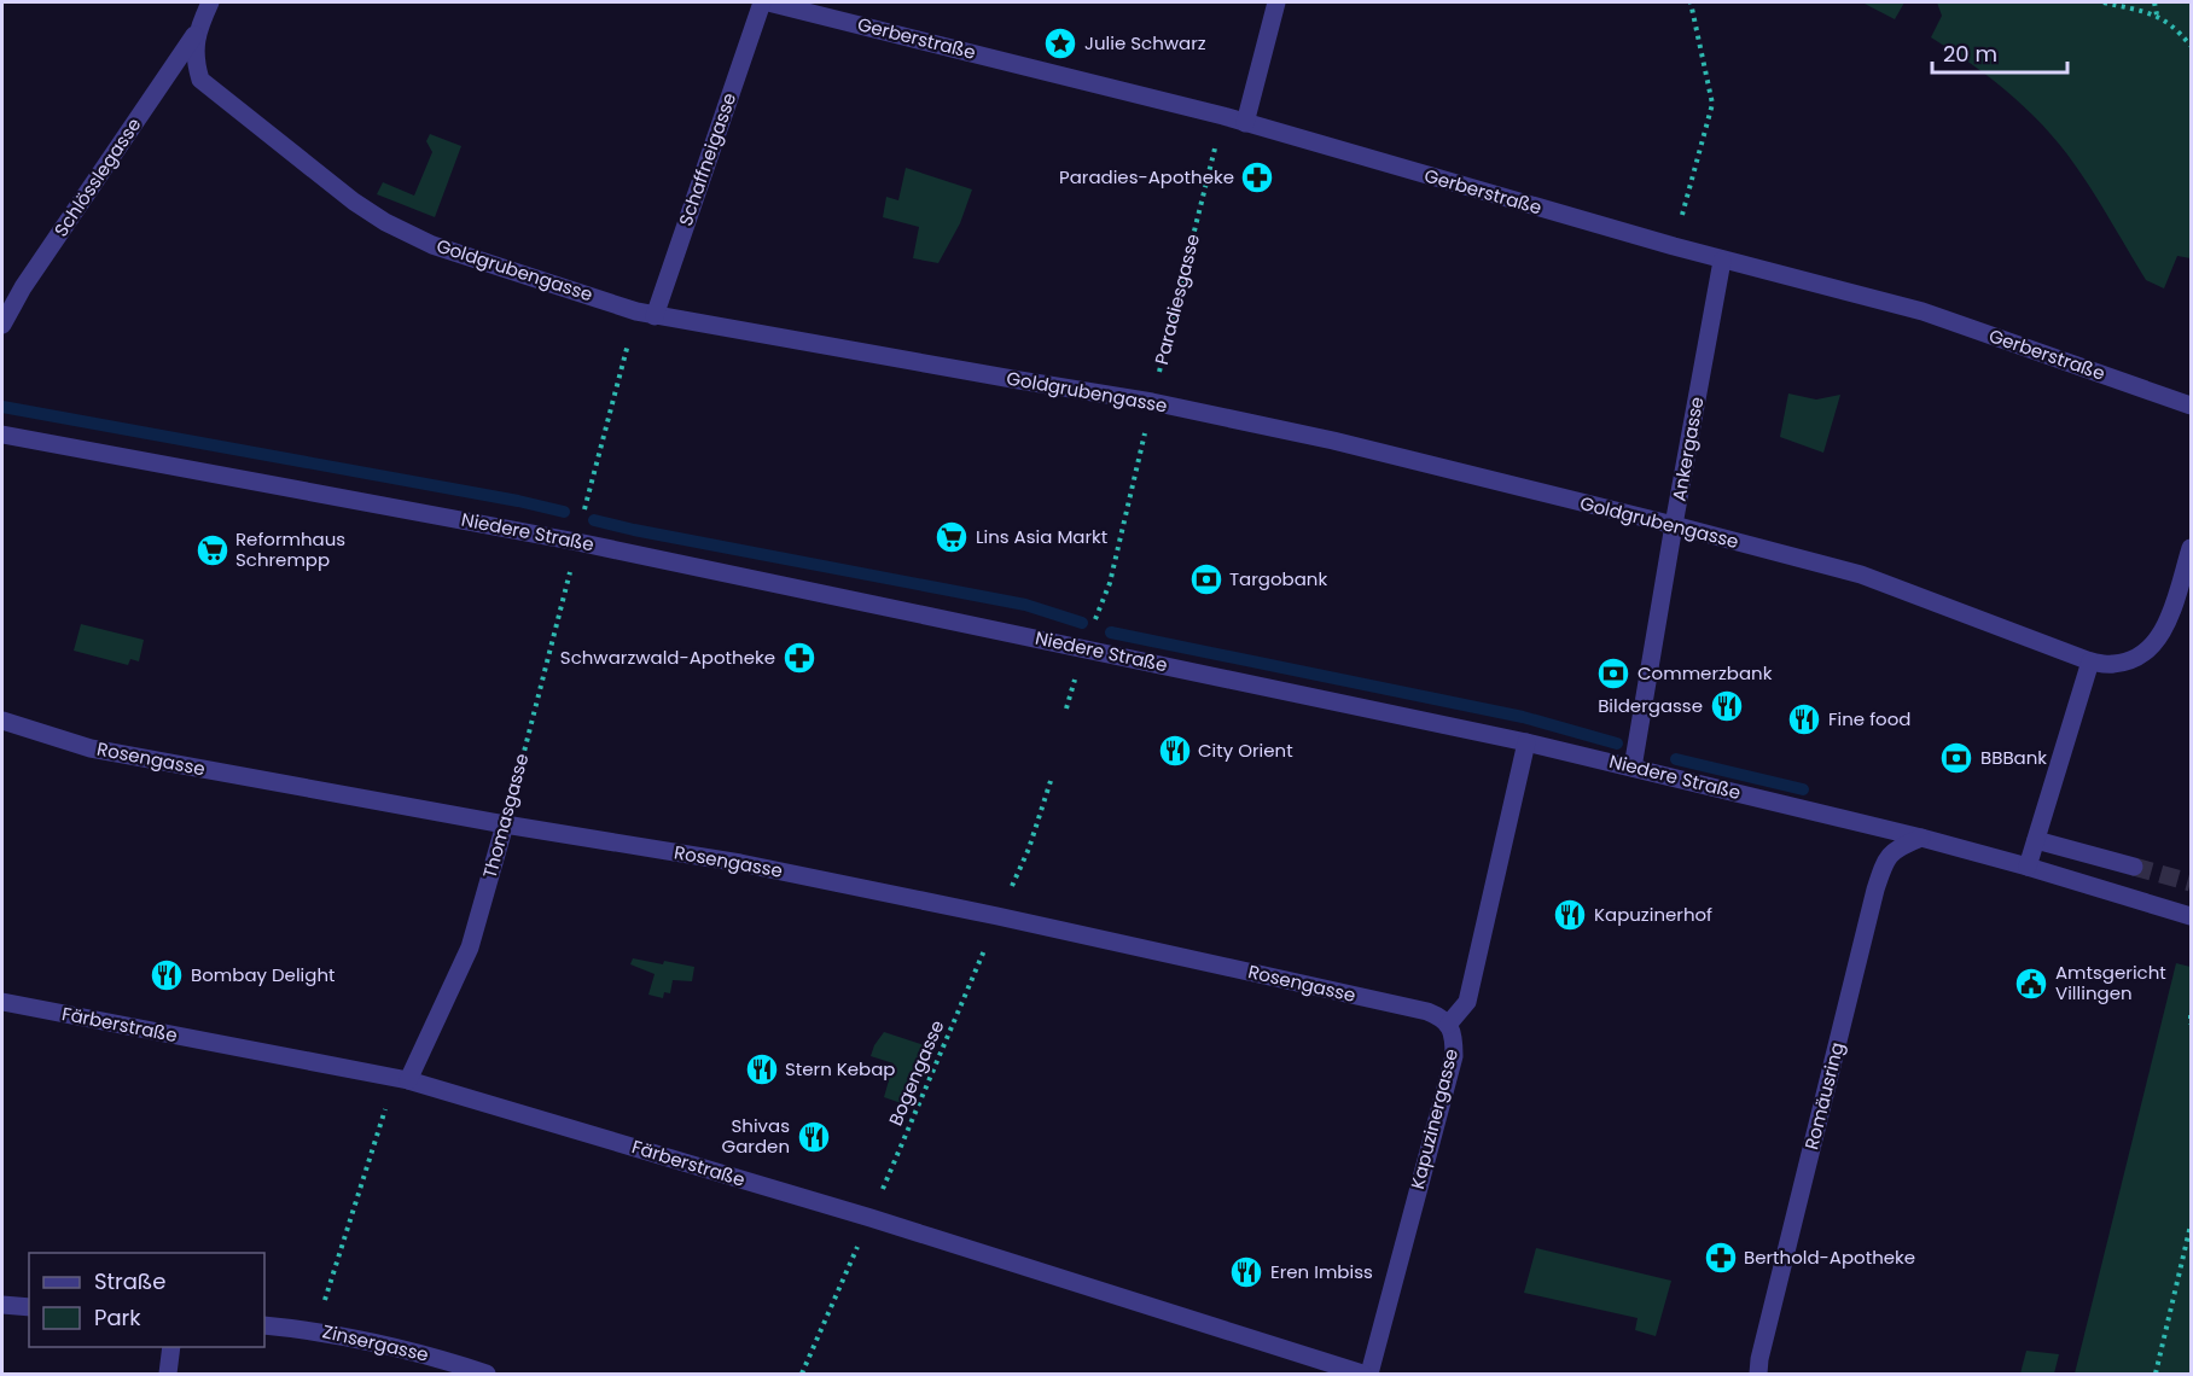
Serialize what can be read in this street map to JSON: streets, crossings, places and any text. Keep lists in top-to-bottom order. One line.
{"streets":{"street":["Gerberstraße","Schaffneigasse","Schlösslegasse","Goldgrubengasse","Ankergasse","Niedere Straße","Rosengasse","Thomasgasse","Färberstraße","Romäusring","Kapuzinergasse","Zinsergasse"],"path":["Paradiesgasse","Bogengasse"]},"crossings":[["Gerberstraße","Paradiesgasse"],["Gerberstraße","Ankergasse"],["Schaffneigasse","Goldgrubengasse"],["Schlösslegasse","Goldgrubengasse"],["Goldgrubengasse","Paradiesgasse"],["Goldgrubengasse","Ankergasse"],["Paradiesgasse","Niedere Straße"],["Ankergasse","Niedere Straße"],["Niedere Straße","Thomasgasse"],["Niedere Straße","Romäusring"],["Niedere Straße","Kapuzinergasse"],["Rosengasse","Thomasgasse"],["Rosengasse","Bogengasse"],["Rosengasse","Kapuzinergasse"],["Thomasgasse","Färberstraße"],["Färberstraße","Bogengasse"]],"places":{"place":["Julie Schwarz"],"pharmacy":["Paradies-Apotheke","Schwarzwald-Apotheke","Berthold-Apotheke"],"supermarket":["Lins Asia Markt","Reformhaus Schrempp"],"bank":["Targobank","Commerzbank","BBBank"],"restaurant":["Bildergasse","Fine food","City Orient","Kapuzinerhof","Bombay Delight","Stern Kebap","Shivas Garden","Eren Imbiss"],"public building":["Amtsgericht Villingen"]},"legend":["Straße","Park"],"scale_bar":"20 m"}
